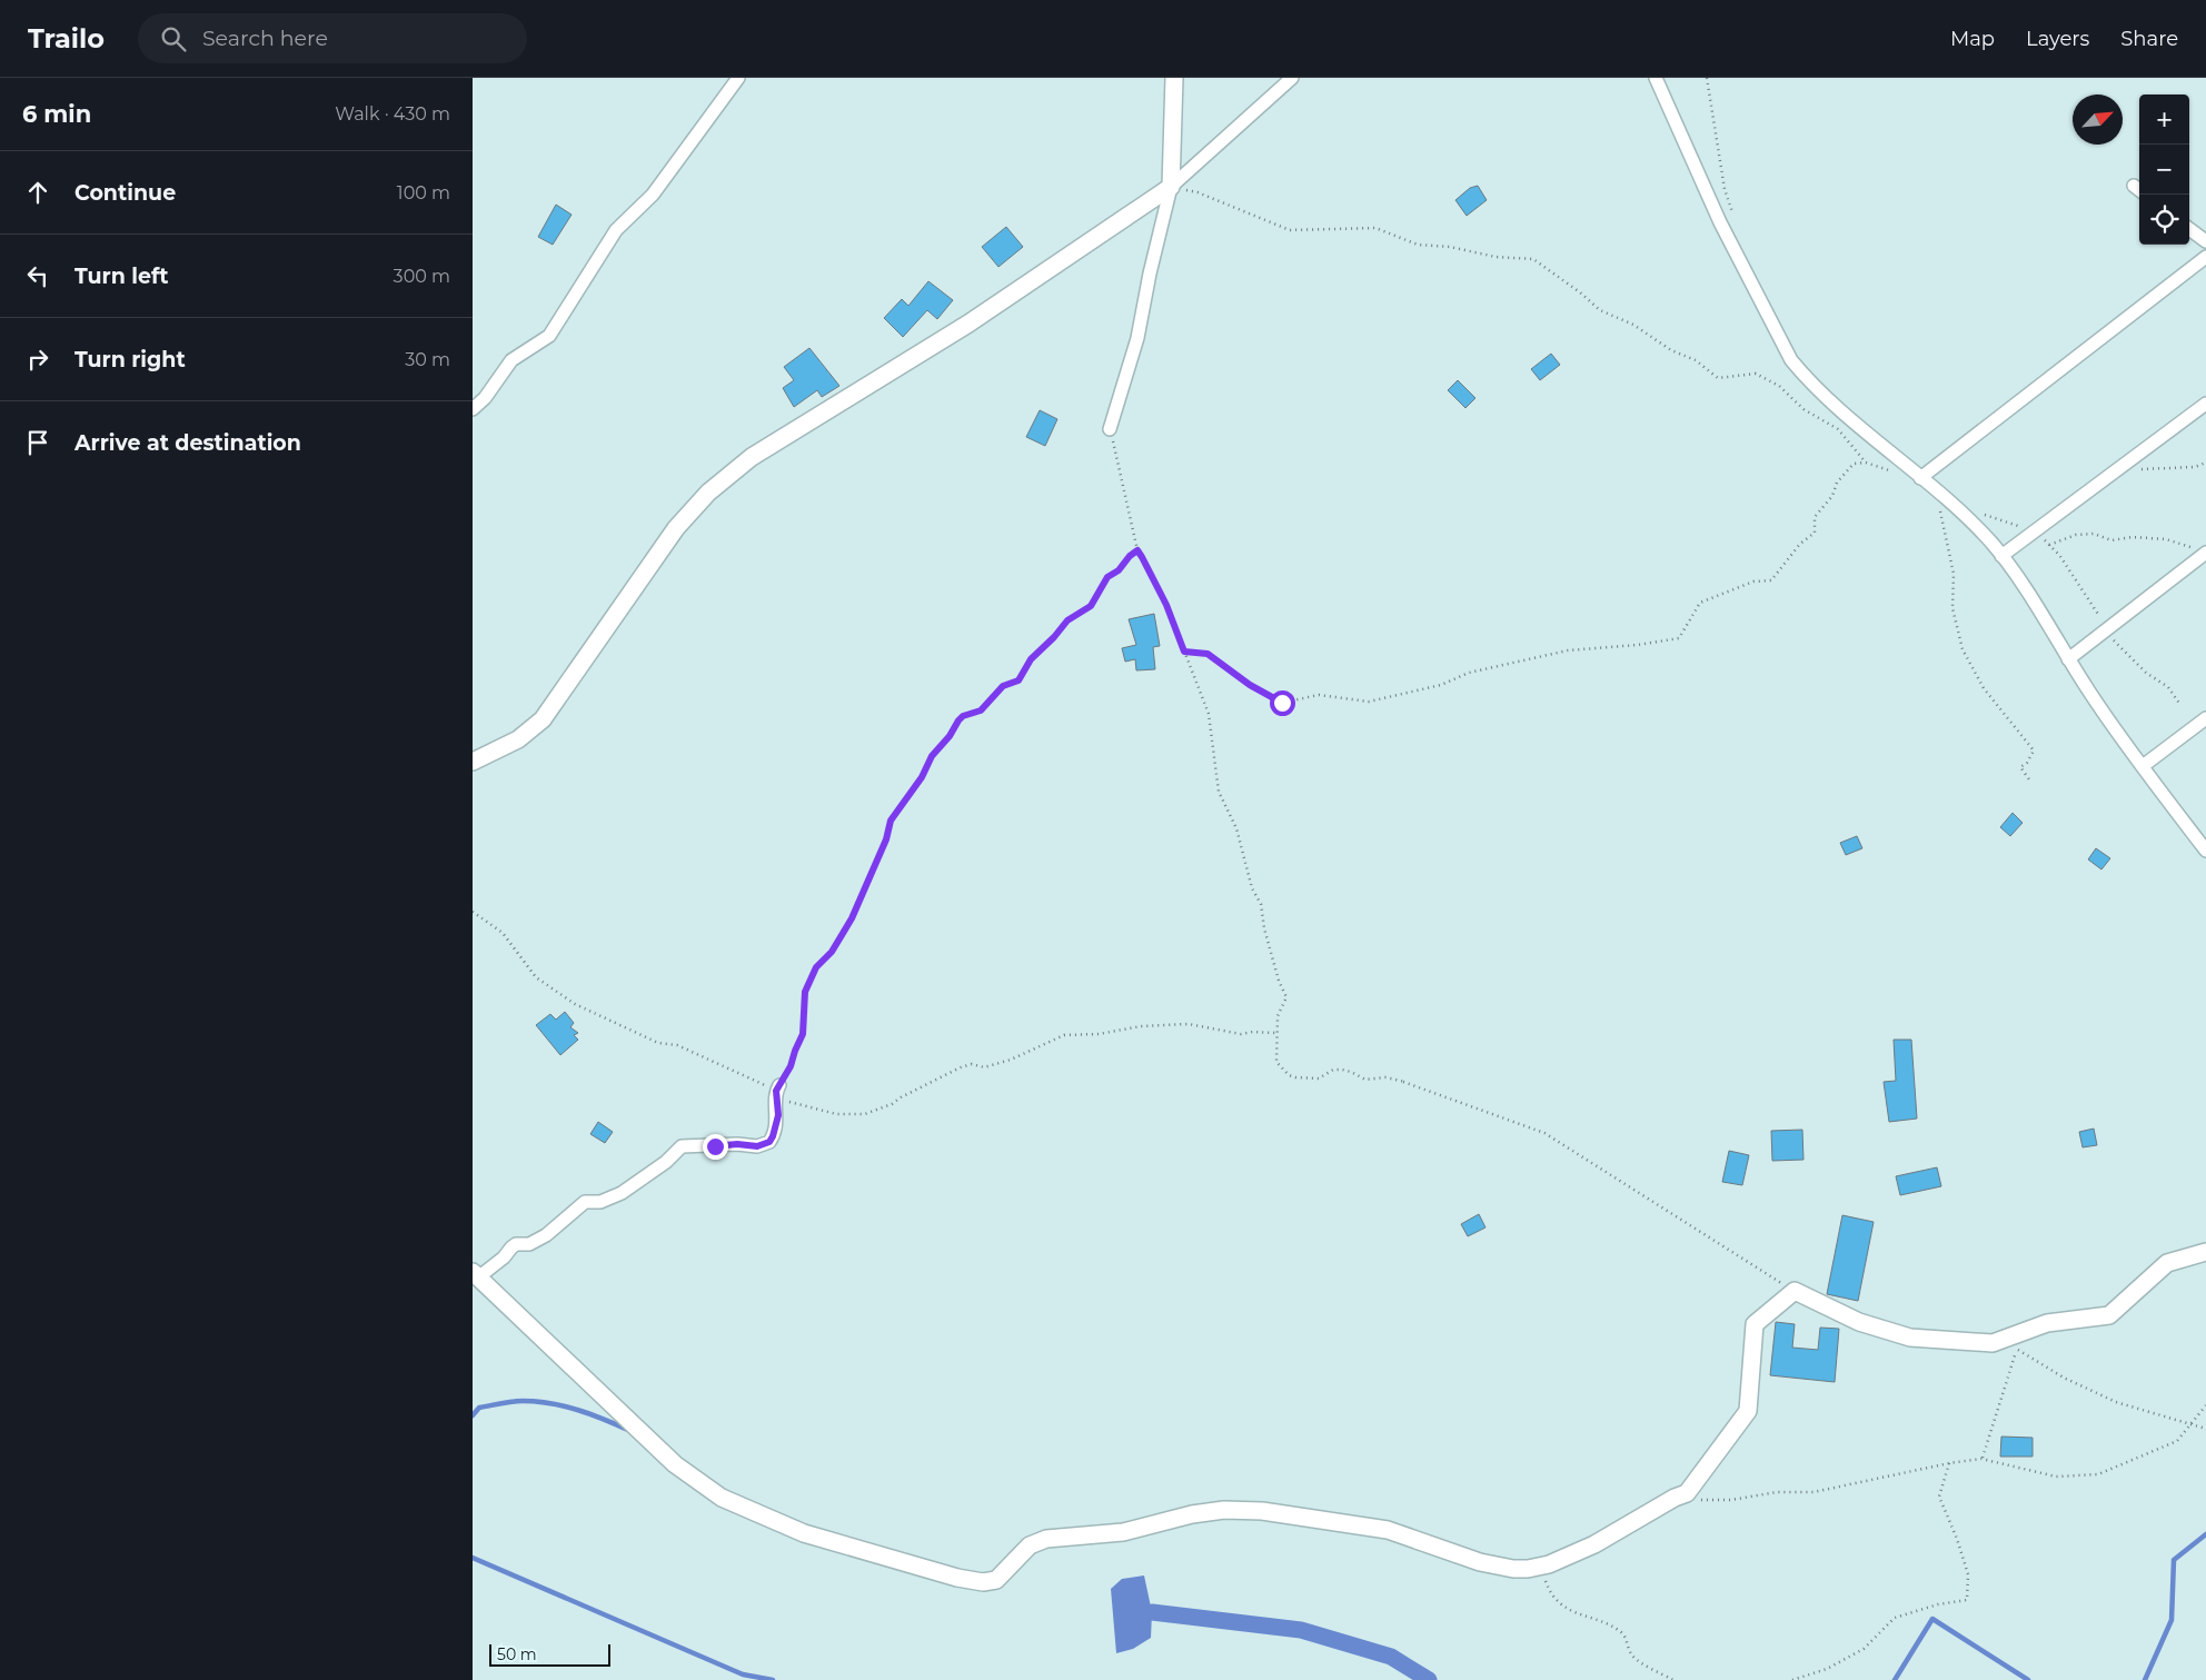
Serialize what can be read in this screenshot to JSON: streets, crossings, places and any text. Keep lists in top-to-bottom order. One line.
{"scale_bar":"50 m","north":"top right","page":{"header":"Trailo","search":"Search here","nav":["Map","Layers","Share"],"heading":["6 min","Walk · 430 m"],"map_buttons":["+","−"],"list":[["Continue","100 m"],["Turn left","300 m"],["Turn right","30 m"],"Arrive at destination"],"scale":"50 m"}}
